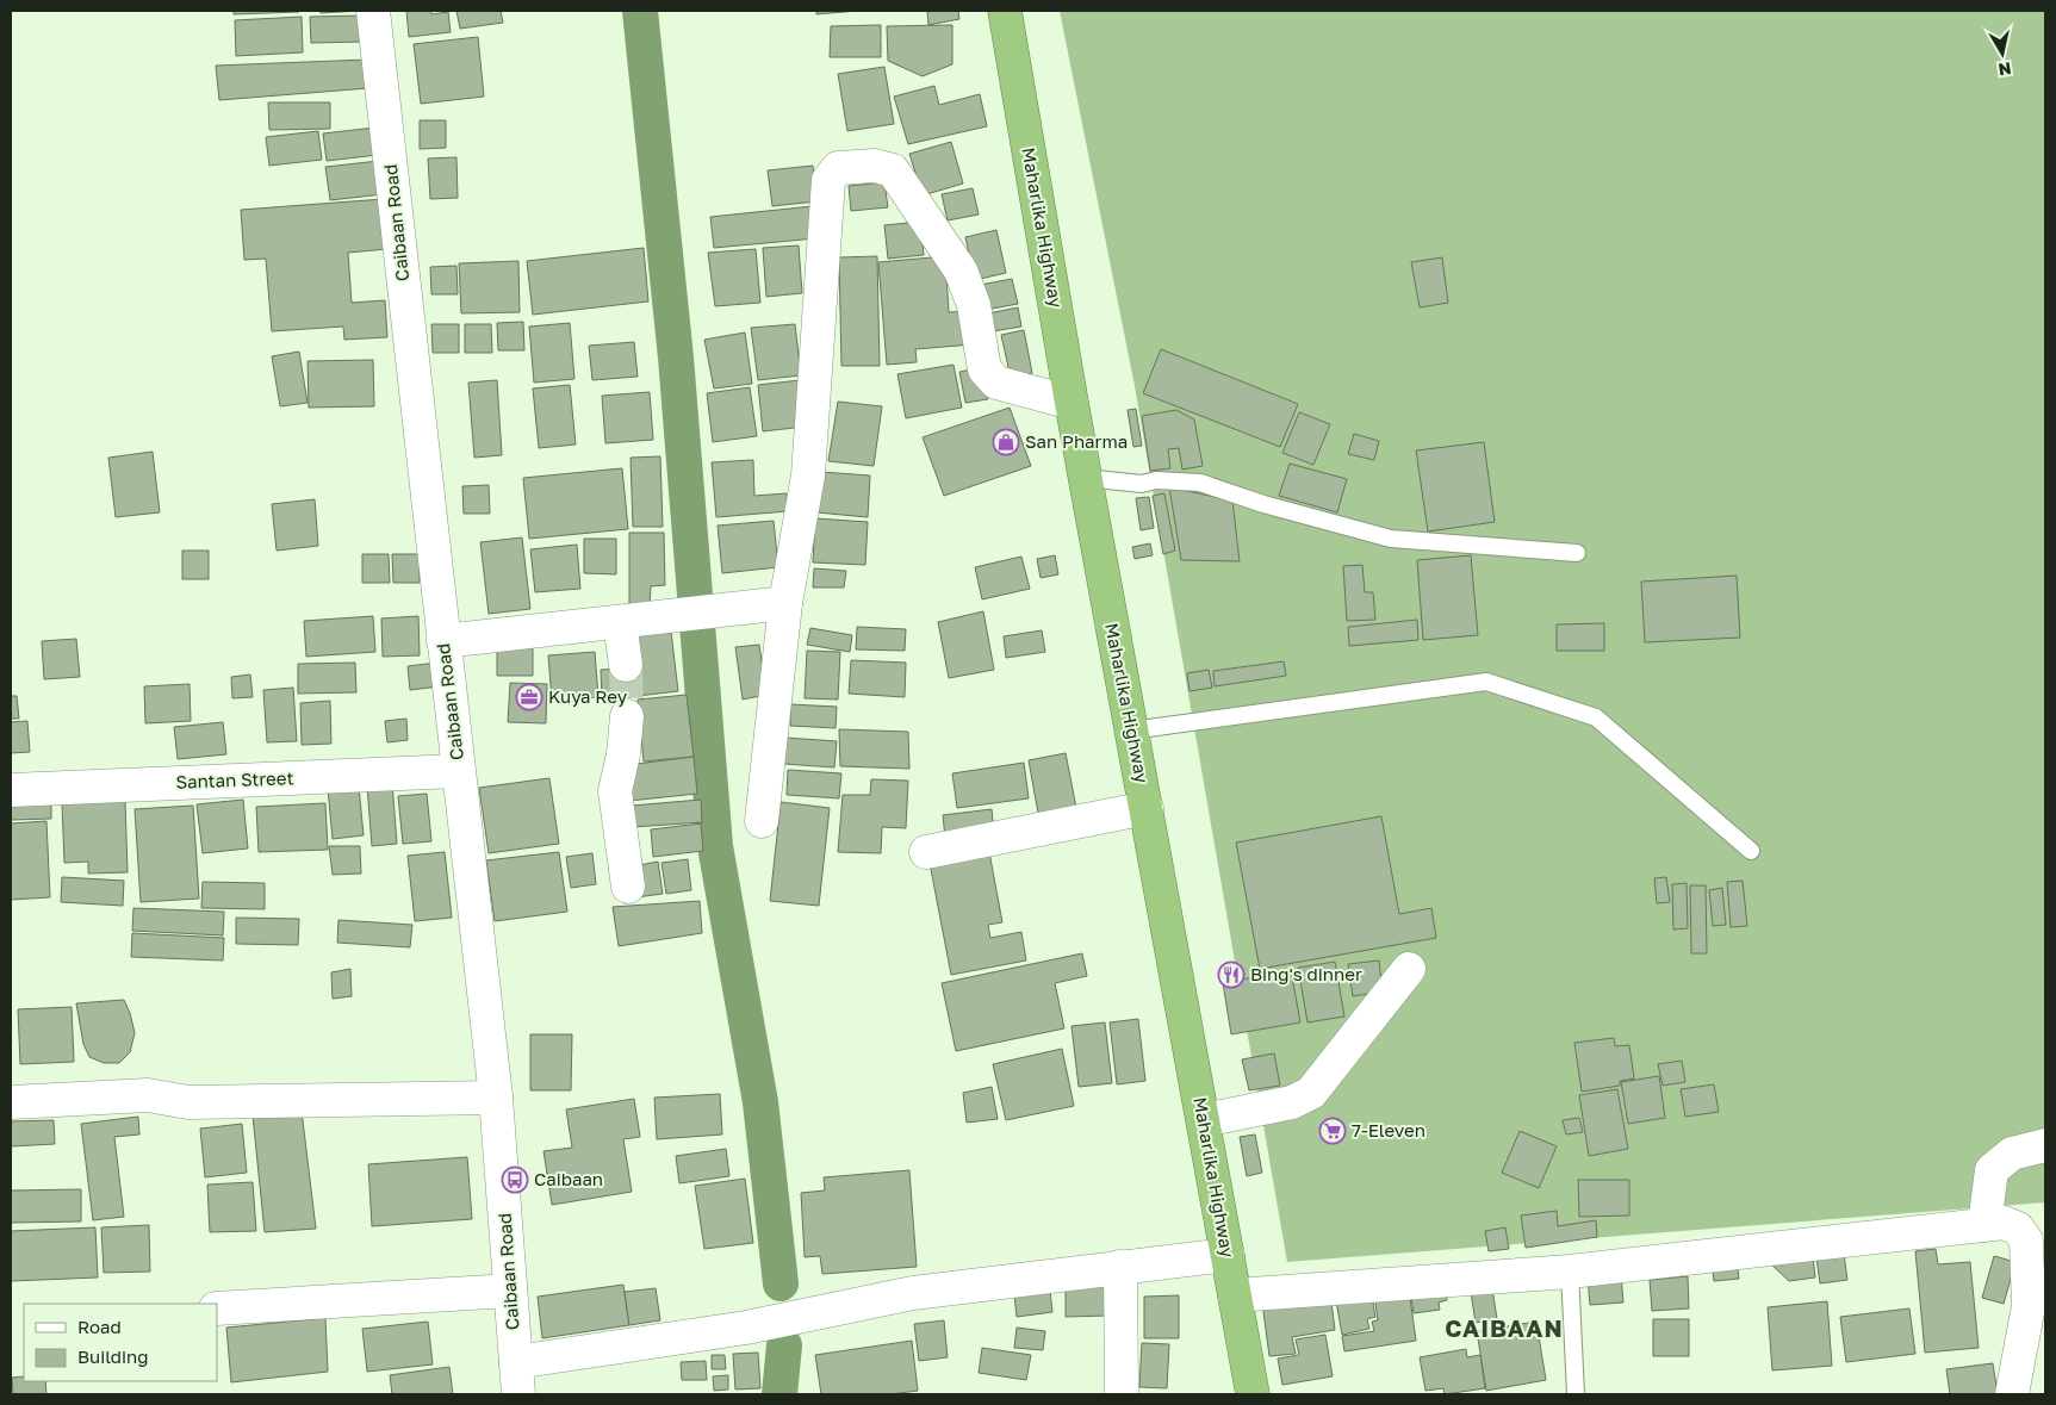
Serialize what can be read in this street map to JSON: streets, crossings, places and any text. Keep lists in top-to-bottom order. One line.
{"streets":{"highway":["Maharlika Highway"],"street":["Caibaan Road","Santan Street"]},"crossings":[["Caibaan Road","Santan Street"]],"districts":["CAIBAAN"],"places":{"shop":["San Pharma"],"office":["Kuya Rey"],"restaurant":["Bing's dinner"],"supermarket":["7-Eleven"],"bus stop":["Caibaan"]},"legend":["Road","Building"],"north":"bottom"}
